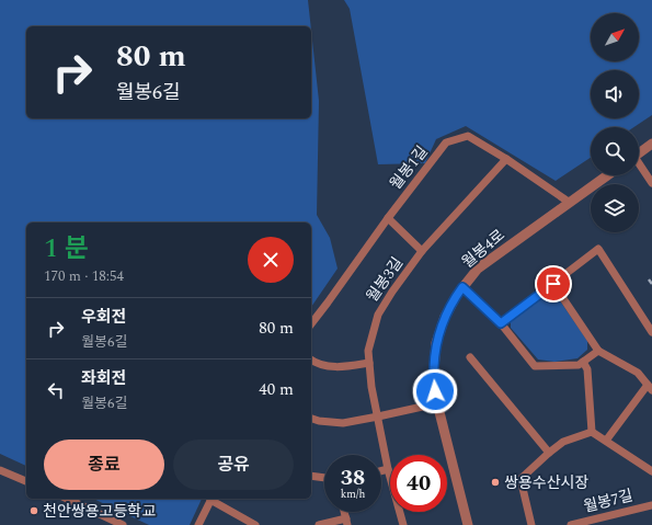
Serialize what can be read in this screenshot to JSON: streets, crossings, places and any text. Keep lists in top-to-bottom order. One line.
{"streets":{"street":["월봉1길","월봉4로","월봉3길","월봉7길"]},"crossings":[["월봉1길","월봉4로"],["월봉1길","월봉3길"]],"places":["쌍용수산시장","천안쌍용고등학교"],"north":"top right","page":{"turn":["80 m","월봉6길"],"heading":["1 분","170 m · 18:54"],"list":[{"name":"우회전","note":"월봉6길","value":"80 m"},{"name":"좌회전","note":"월봉6길","value":"40 m"}],"buttons":["종료","공유"],"speed":"38 km/h","limit":"40"}}
